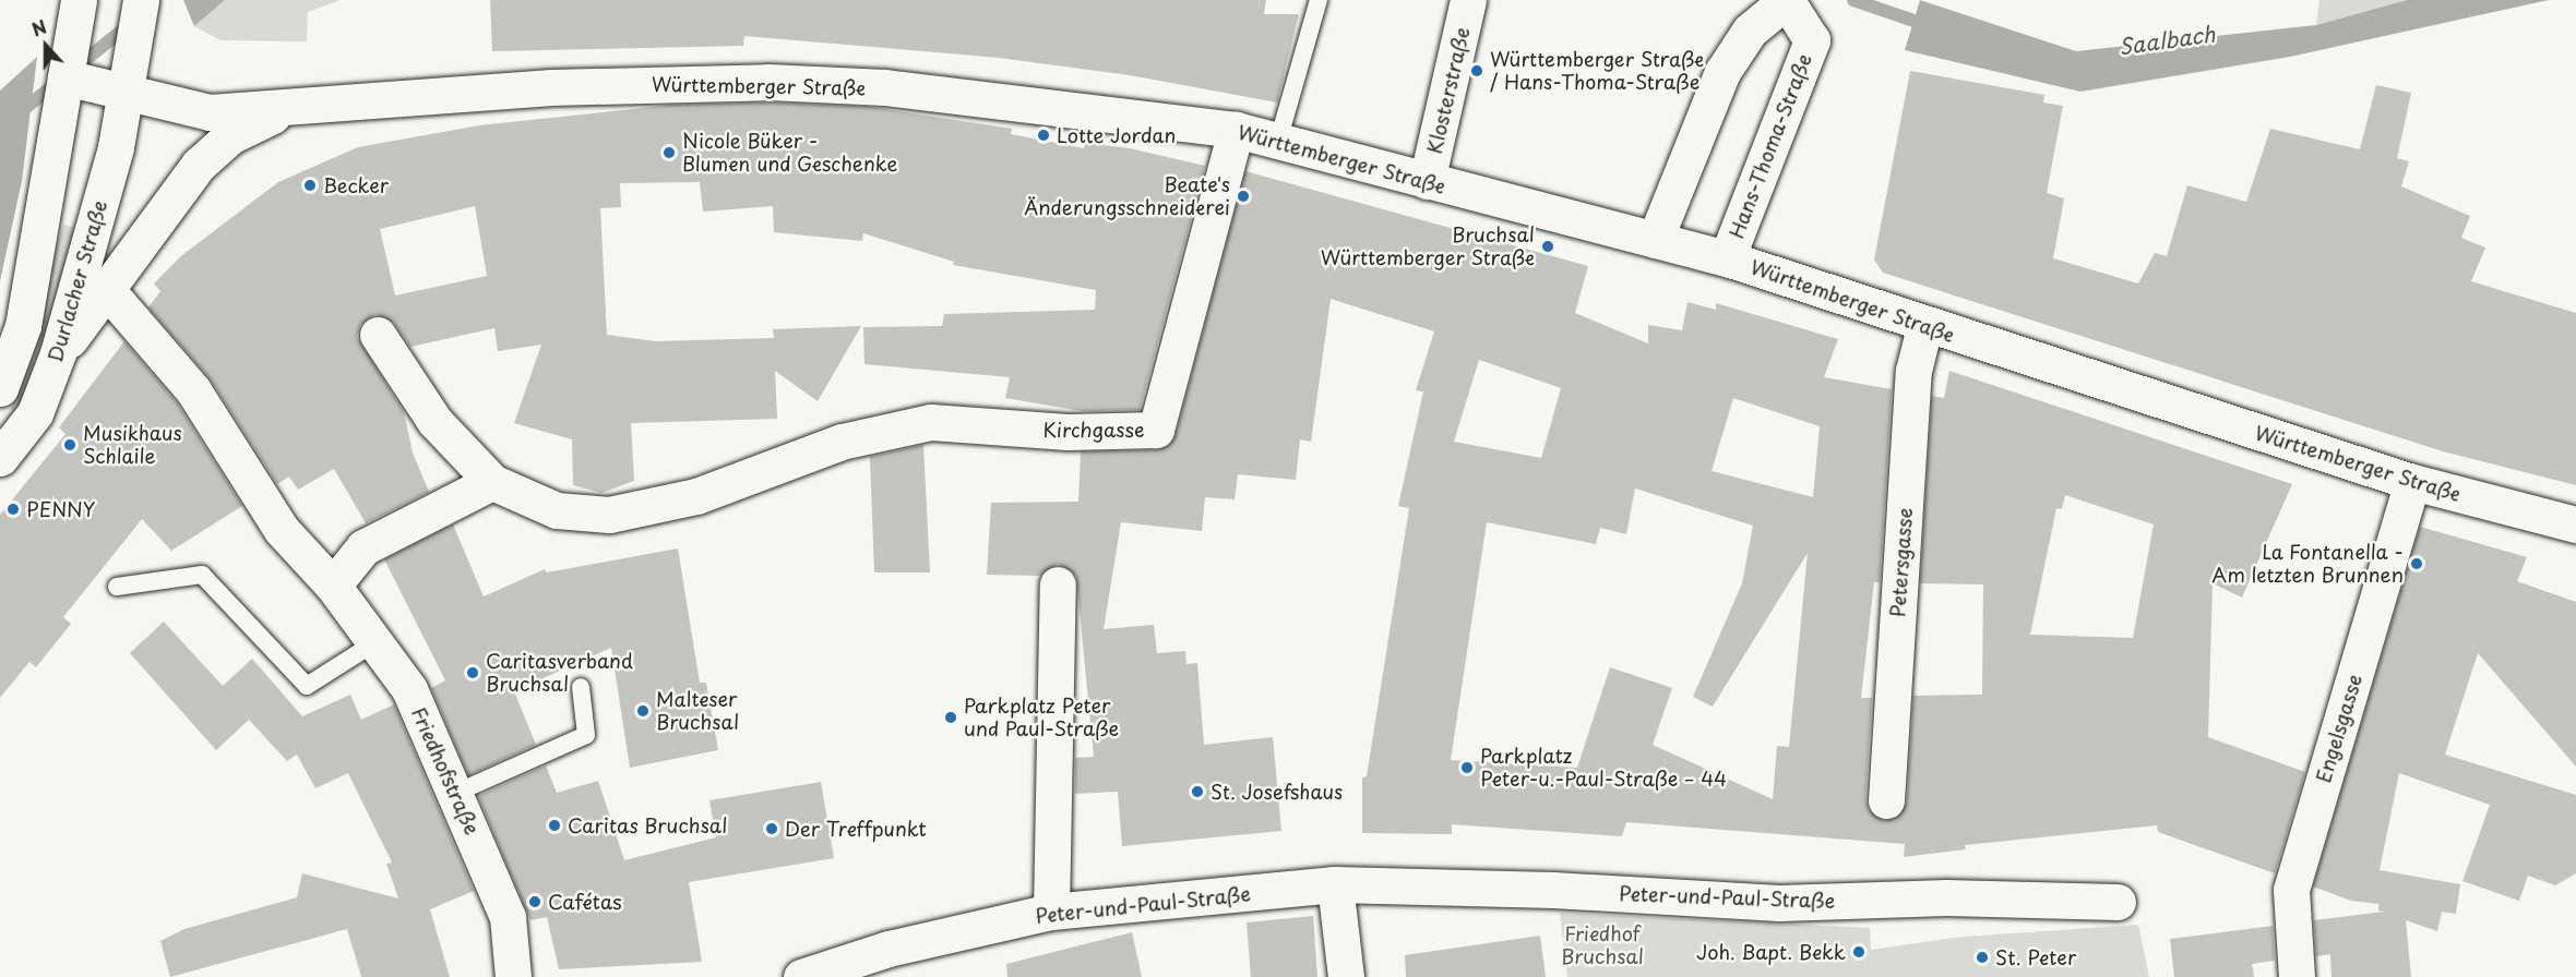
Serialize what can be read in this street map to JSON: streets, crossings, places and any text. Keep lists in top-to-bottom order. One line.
{"streets":{"street":["Württemberger Straße","Klosterstraße","Hans-Thoma-Straße","Durlacher Straße","Kirchgasse","Petersgasse","Engelsgasse","Friedhofstraße","Peter-und-Paul-Straße"]},"crossings":[["Württemberger Straße","Klosterstraße"],["Württemberger Straße","Hans-Thoma-Straße"],["Württemberger Straße","Durlacher Straße"],["Württemberger Straße","Kirchgasse"],["Württemberger Straße","Petersgasse"],["Württemberger Straße","Engelsgasse"]],"water":["Saalbach"],"parks":["Friedhof Bruchsal"],"places":["Württemberger Straße / Hans-Thoma-Straße","Lotte Jordan","Nicole Büker - Blumen und Geschenke","Becker","Beate's Änderungsschneiderei","Bruchsal Württemberger Straße","Musikhaus Schlaile","PENNY","La Fontanella - Am letzten Brunnen","Caritasverband Bruchsal","Malteser Bruchsal","Parkplatz Peter und Paul-Straße","Parkplatz Peter-u.-Paul-Straße – 44","St. Josefshaus","Caritas Bruchsal","Der Treffpunkt","Cafétas","Joh. Bapt. Bekk","St. Peter"],"north":"top"}
